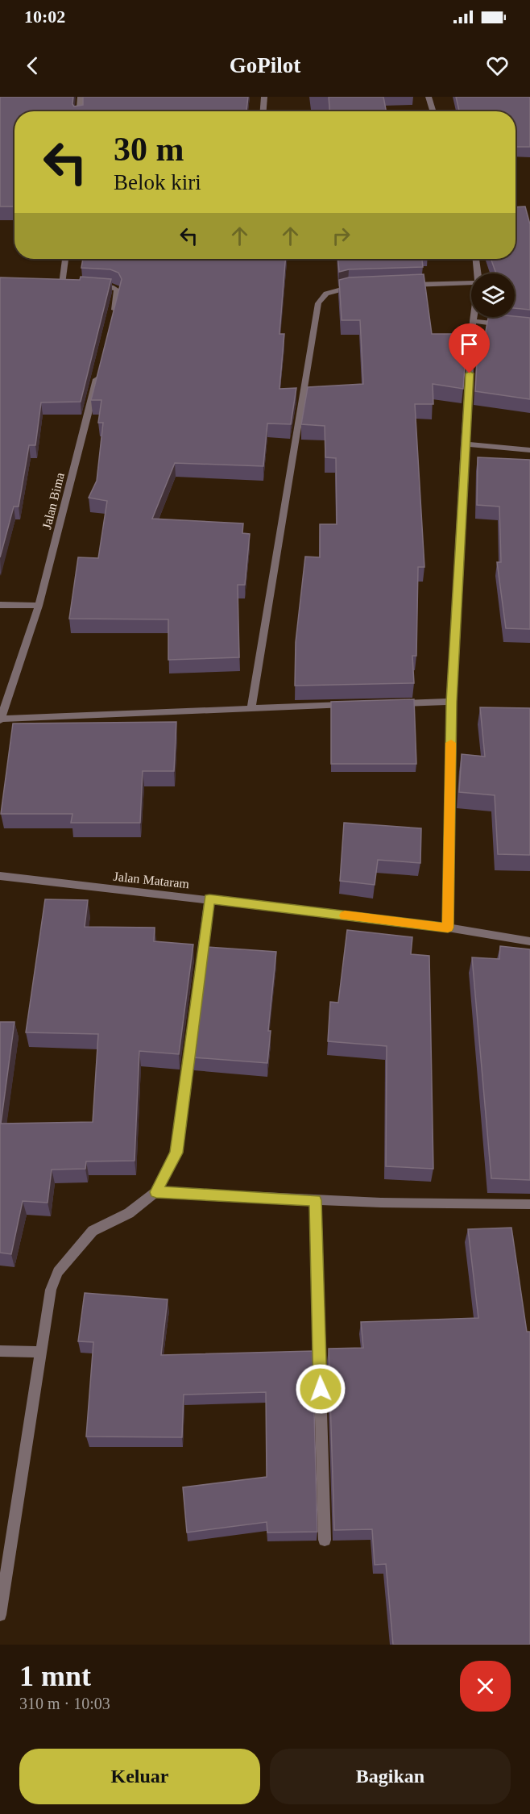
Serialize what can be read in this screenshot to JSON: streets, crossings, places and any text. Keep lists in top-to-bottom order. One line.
{"streets":{"street":["Jalan Bima","Jalan Mataram"]},"page":{"status":"10:02","header":"GoPilot","turn":["30 m","Belok kiri"],"heading":["1 mnt","310 m · 10:03"],"buttons":["Keluar","Bagikan"]}}
